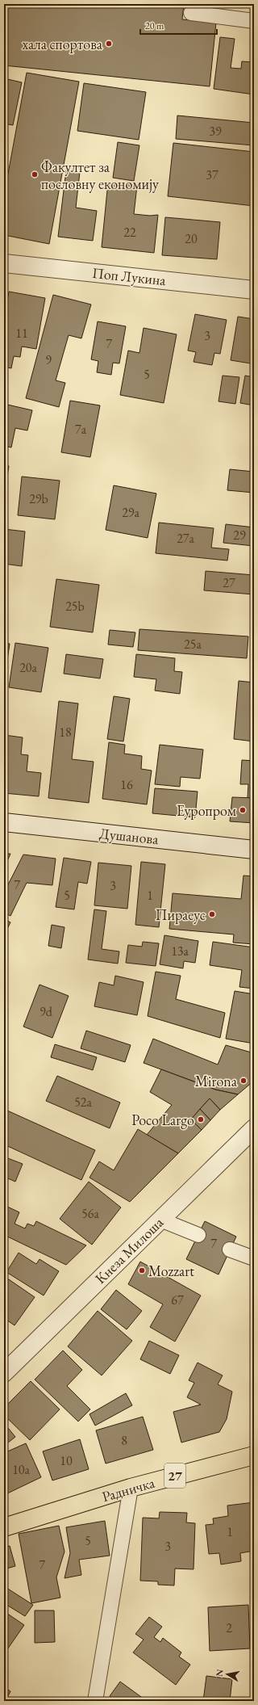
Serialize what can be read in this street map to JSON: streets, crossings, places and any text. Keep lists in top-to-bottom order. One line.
{"streets":{"main road":["27","Радничка"],"street":["Поп Лукина","Душанова","Кнеза Милоша"]},"places":["хала спортова","Факултет за пословну економију","Еуропром","Пираеус","Mirona","Poco Largo","Mozzart"],"house_numbers":["39","37","22","20","11","3","7","9","5","7a","29b","29a","29","27a","27","25b","25a","20a","18","16","7","3","5","1","13a","9d","52a","56a","7","67","8","10","10a","1","5","3","7","2"],"scale_bar":"20 m","north":"left"}
